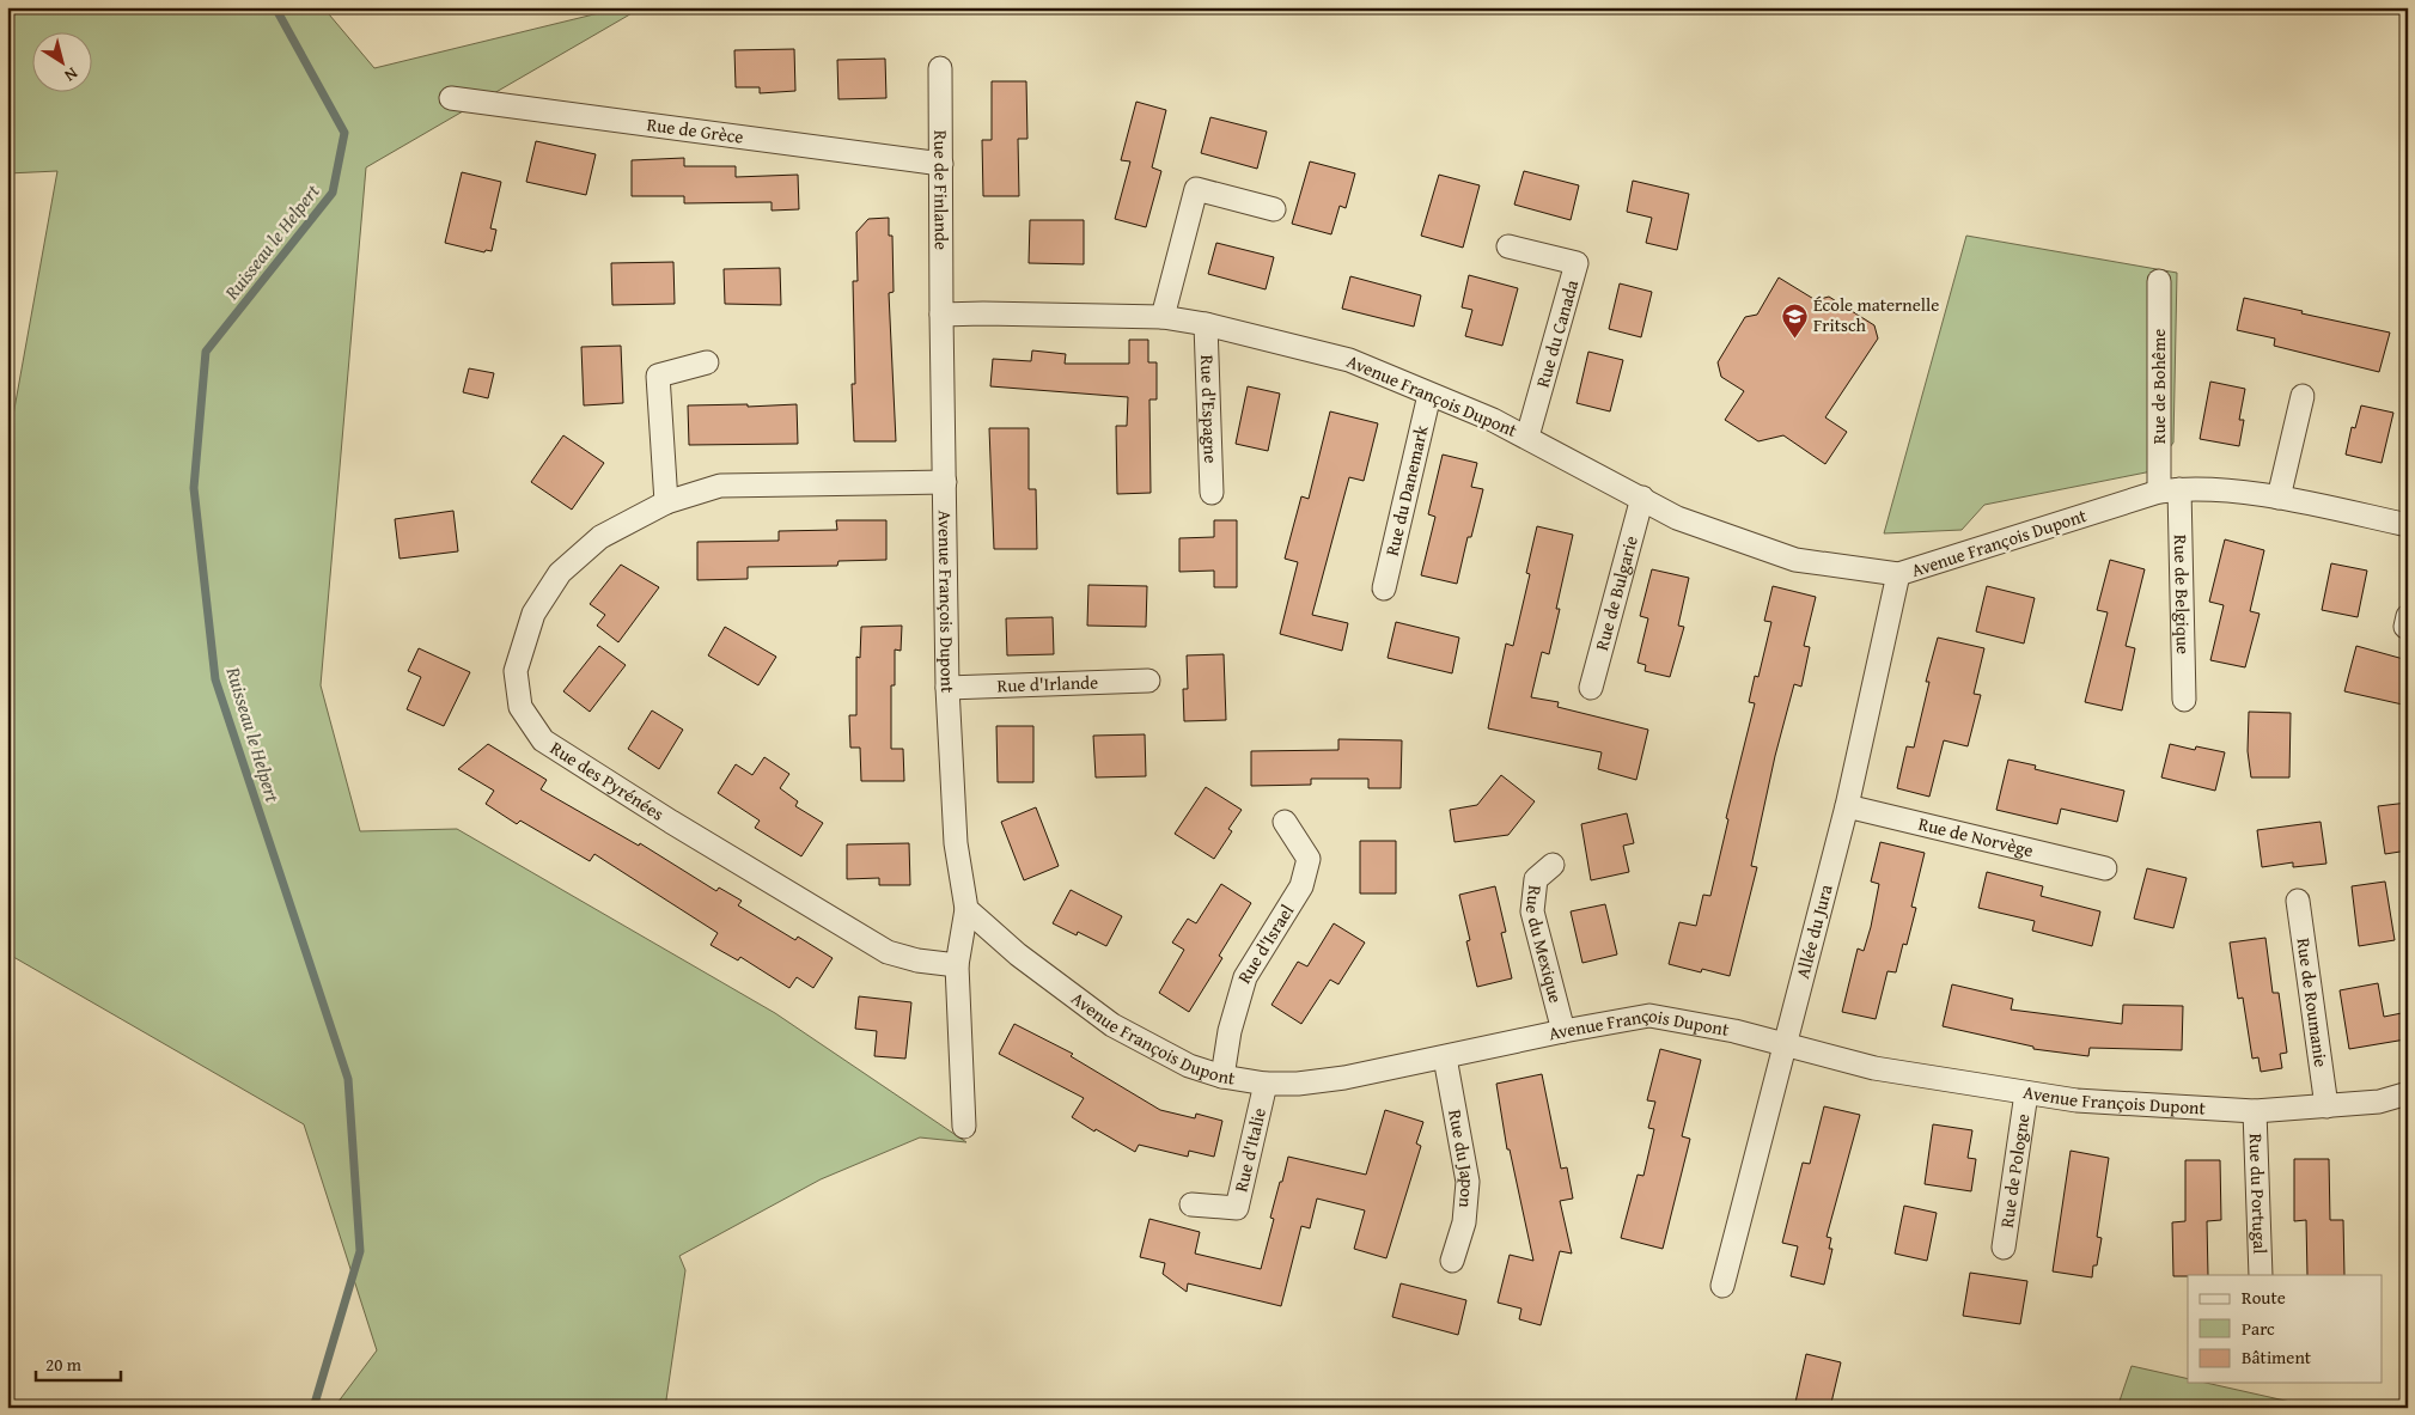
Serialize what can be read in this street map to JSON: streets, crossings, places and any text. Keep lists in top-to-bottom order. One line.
{"streets":{"street":["Rue de Grèce","Rue de Finlande","Rue du Canada","Rue de Bohême","Avenue François Dupont","Rue d'Espagne","Rue du Danemark","Rue de Bulgarie","Rue de Belgique","Rue d'Irlande","Rue des Pyrénées","Rue de Norvège","Allée du Jura","Rue d'Israel","Rue du Mexique","Rue de Roumanie","Rue d'Italie","Rue du Japon","Rue de Pologne","Rue du Portugal"]},"crossings":[["Rue de Grèce","Rue de Finlande"],["Rue de Finlande","Avenue François Dupont"],["Rue du Canada","Avenue François Dupont"],["Rue de Bohême","Avenue François Dupont"],["Rue de Bohême","Rue de Belgique"],["Avenue François Dupont","Rue d'Espagne"],["Avenue François Dupont","Rue du Danemark"],["Avenue François Dupont","Rue de Bulgarie"],["Avenue François Dupont","Rue de Belgique"],["Avenue François Dupont","Rue d'Irlande"],["Avenue François Dupont","Rue des Pyrénées"],["Avenue François Dupont","Allée du Jura"],["Avenue François Dupont","Rue d'Israel"],["Avenue François Dupont","Rue du Mexique"],["Avenue François Dupont","Rue de Roumanie"],["Avenue François Dupont","Rue d'Italie"],["Avenue François Dupont","Rue du Japon"],["Avenue François Dupont","Rue de Pologne"],["Avenue François Dupont","Rue du Portugal"],["Rue de Norvège","Allée du Jura"]],"water":["Ruisseau le Helpert"],"places":{"school or university":["École maternelle Fritsch"]},"legend":["Route","Parc","Bâtiment"],"scale_bar":"20 m","north":"bottom right"}
